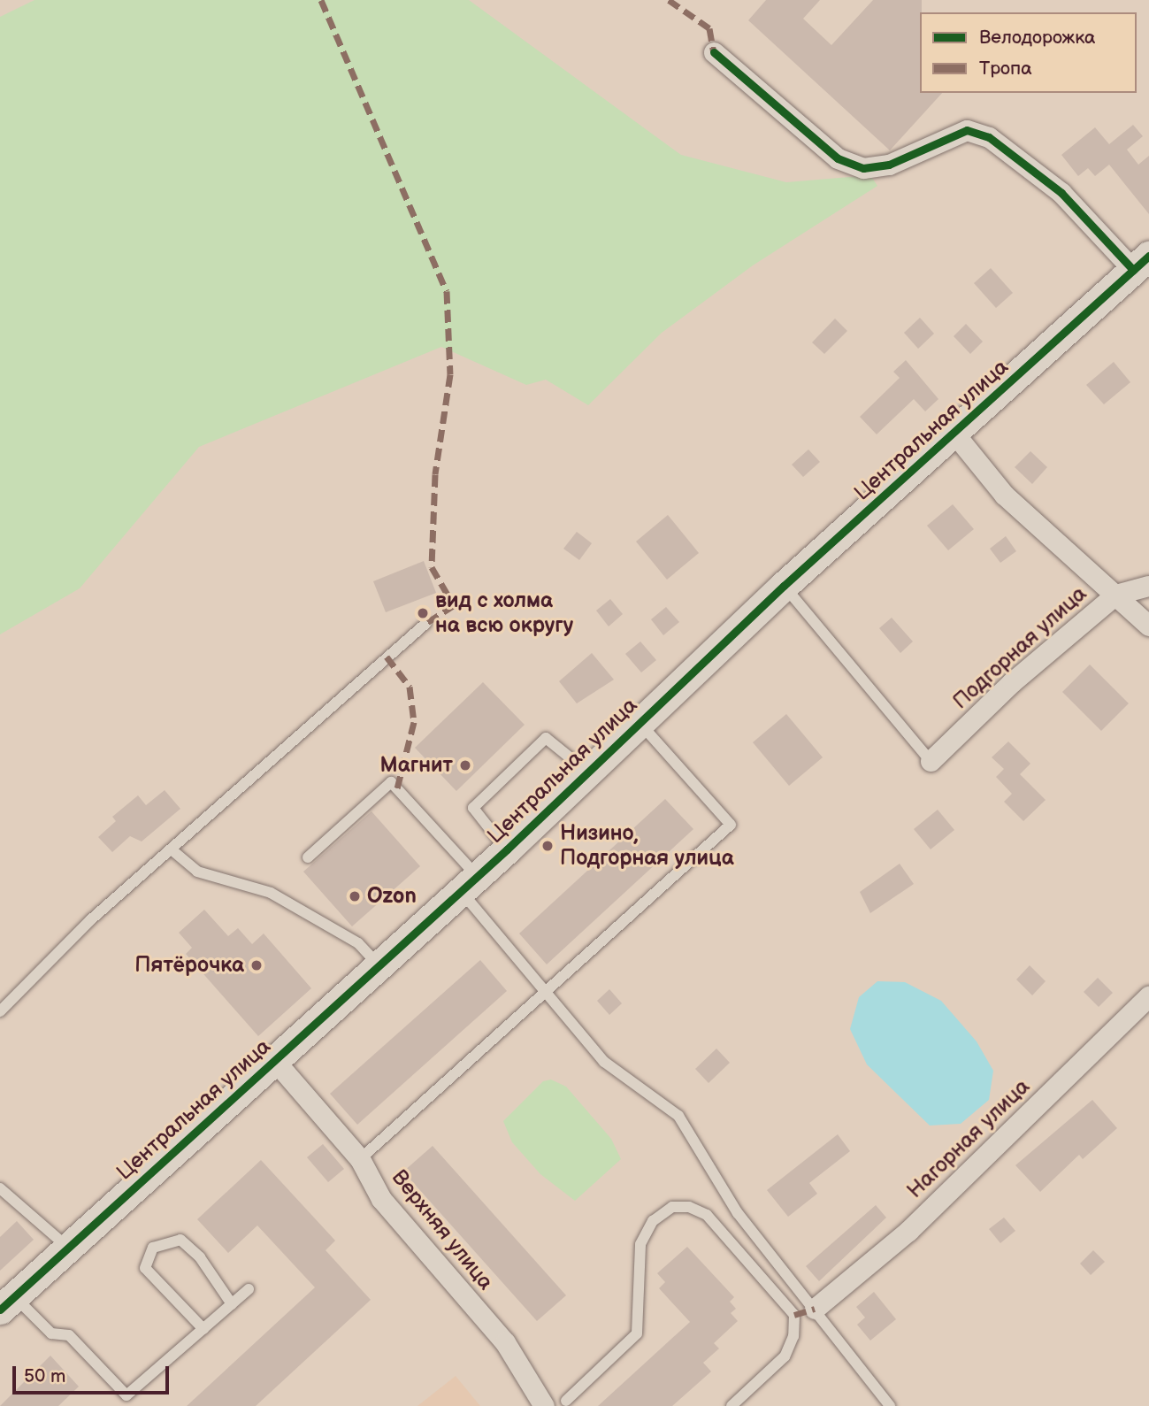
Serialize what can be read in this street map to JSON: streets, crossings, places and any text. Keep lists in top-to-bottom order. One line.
{"streets":{"street":["Центральная улица","Подгорная улица","Нагорная улица","Верхняя улица"]},"crossings":[["Центральная улица","Верхняя улица"]],"places":["вид с холма на всю округу","Магнит","Низино, Подгорная улица","Ozon","Пятёрочка"],"legend":["Велодорожка","Тропа"],"scale_bar":"50 m"}
